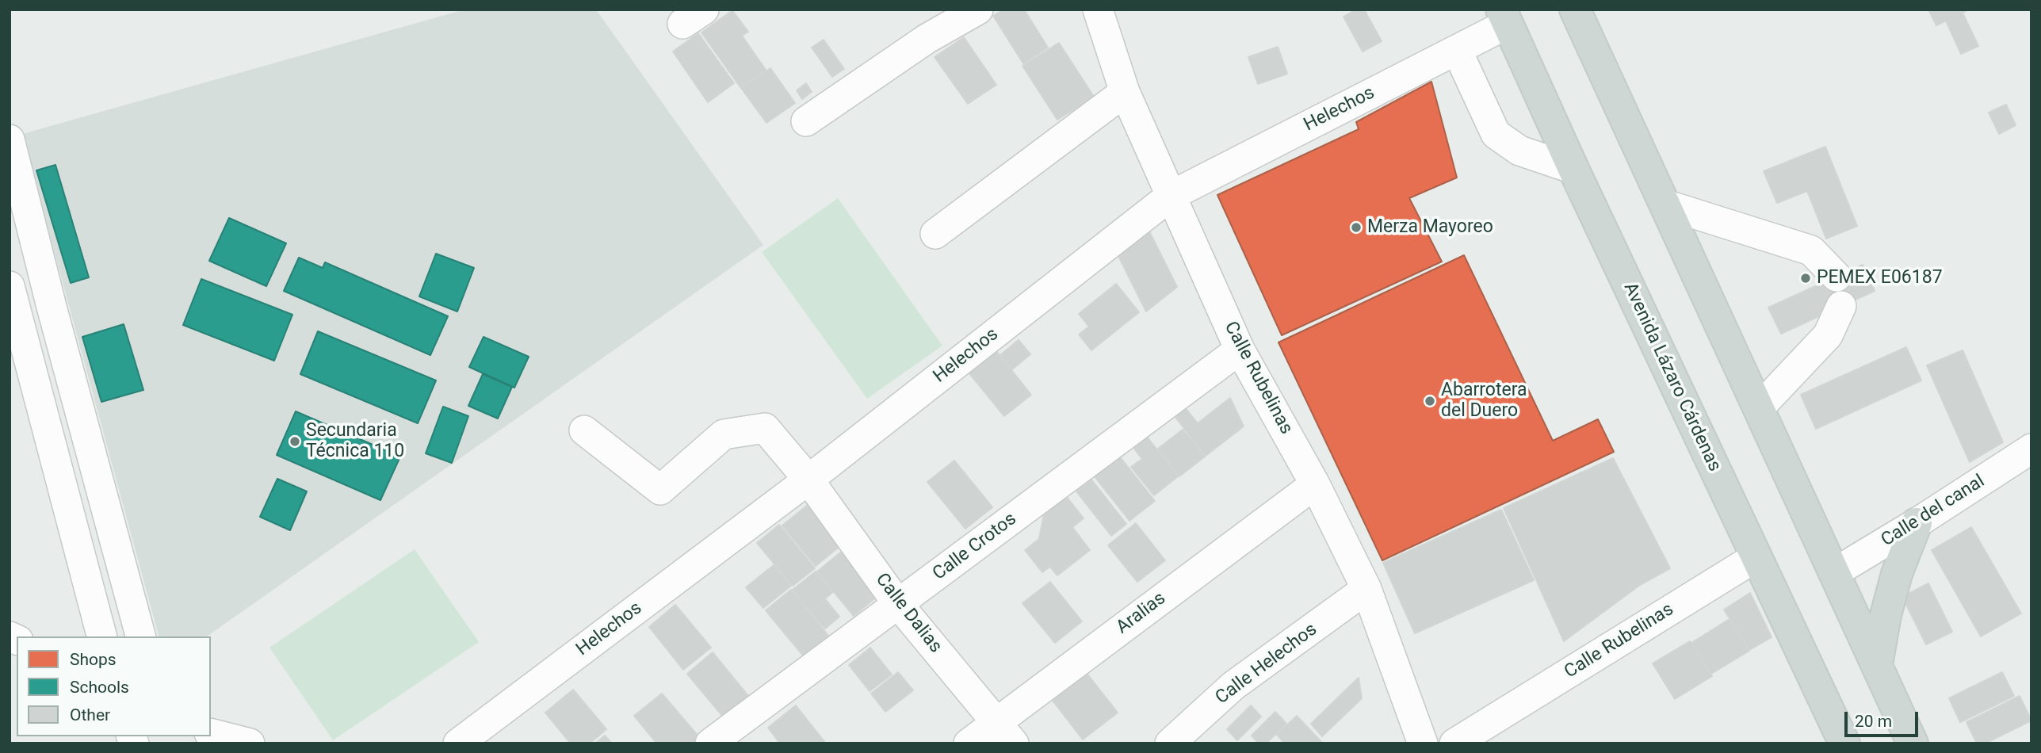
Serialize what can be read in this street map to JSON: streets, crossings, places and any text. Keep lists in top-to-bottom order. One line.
{"streets":{"main road":["Avenida Lázaro Cárdenas"],"street":["Helechos","Calle Rubelinas","Calle del canal","Calle Crotos","Calle Dalias","Aralias","Calle Helechos"]},"crossings":[["Helechos","Avenida Lázaro Cárdenas"],["Helechos","Calle Rubelinas"],["Helechos","Calle Dalias"],["Avenida Lázaro Cárdenas","Calle Rubelinas"],["Calle Rubelinas","Calle Crotos"],["Calle Rubelinas","Aralias"],["Calle Rubelinas","Calle Helechos"],["Calle Crotos","Calle Dalias"],["Calle Dalias","Aralias"]],"places":["Merza Mayoreo","PEMEX E06187","Abarrotera del Duero","Secundaria Técnica 110"],"legend":["Shops","Schools","Other"],"scale_bar":"20 m"}
